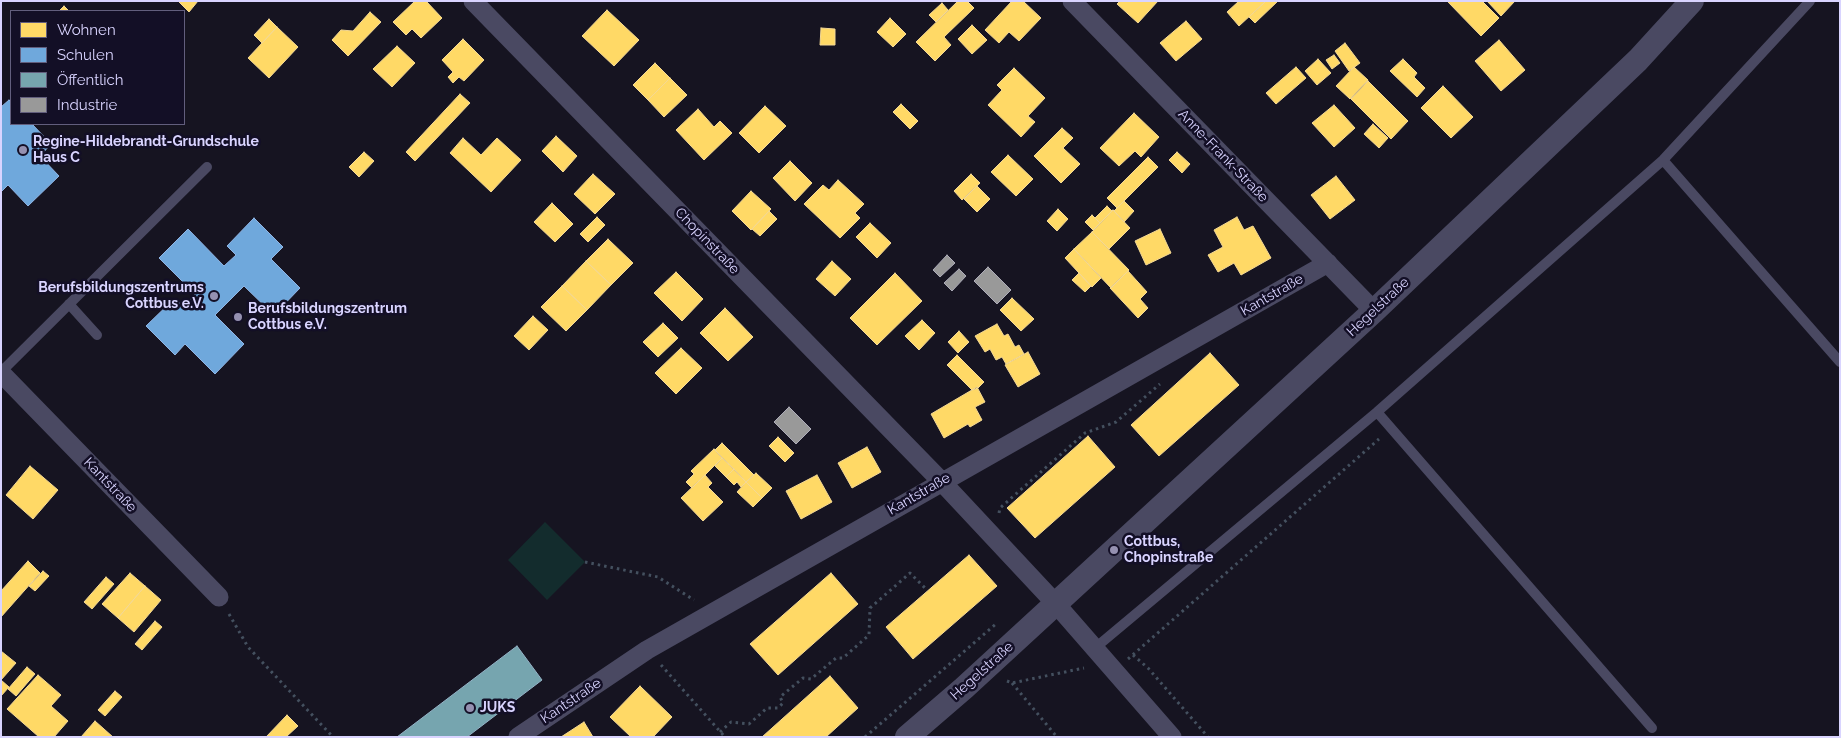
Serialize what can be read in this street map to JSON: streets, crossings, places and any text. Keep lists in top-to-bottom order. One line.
{"streets":{"street":["Anne-Frank-Straße","Chopinstraße","Kantstraße","Hegelstraße"]},"crossings":[["Anne-Frank-Straße","Kantstraße"],["Anne-Frank-Straße","Hegelstraße"],["Chopinstraße","Kantstraße"]],"places":["Regine-Hildebrandt-Grundschule Haus C","Berufsbildungszentrums Cottbus e.V.","Berufsbildungszentrum Cottbus e.V.","Cottbus, Chopinstraße","JUKS"],"legend":["Wohnen","Schulen","Öffentlich","Industrie"]}
